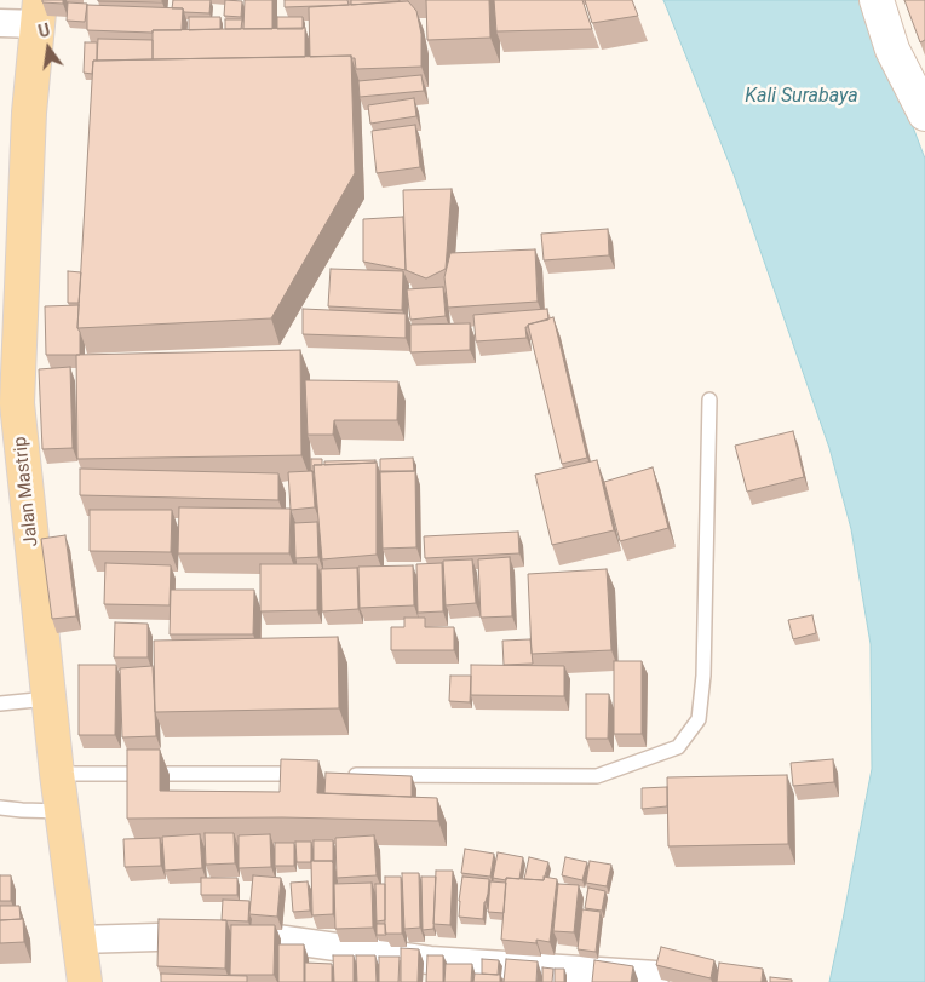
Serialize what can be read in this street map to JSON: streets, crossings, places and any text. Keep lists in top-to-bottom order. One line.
{"streets":{"main road":["Jalan Mastrip"]},"water":["Kali Surabaya"],"north":"top"}
